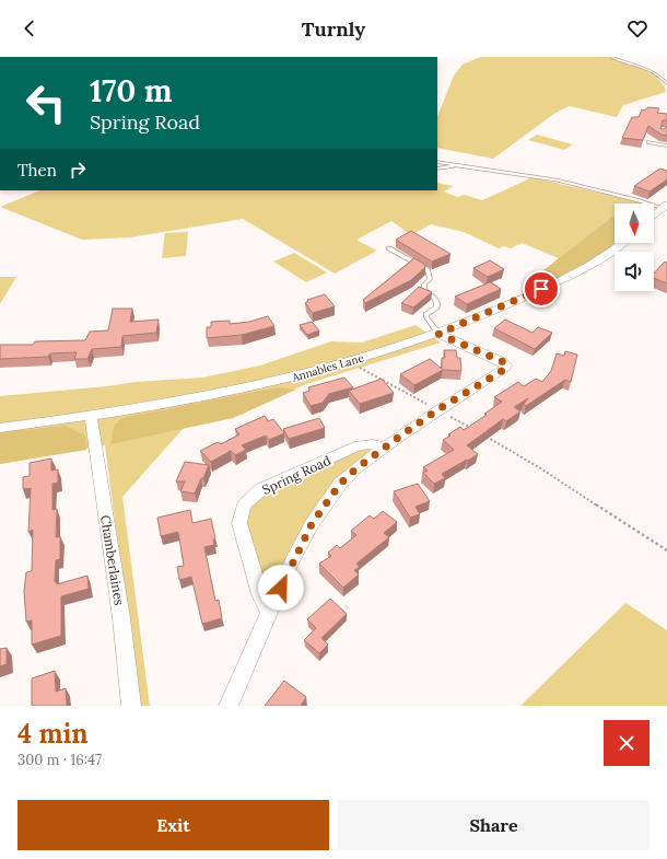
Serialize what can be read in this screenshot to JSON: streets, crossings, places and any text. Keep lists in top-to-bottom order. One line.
{"streets":{"street":["Annables Lane","Spring Road","Chamberlaines"]},"crossings":[["Annables Lane","Chamberlaines"]],"north":"bottom","page":{"header":"Turnly","turn":["170 m","Spring Road"],"then":"Then","heading":["4 min","300 m · 16:47"],"buttons":["Exit","Share"]}}
